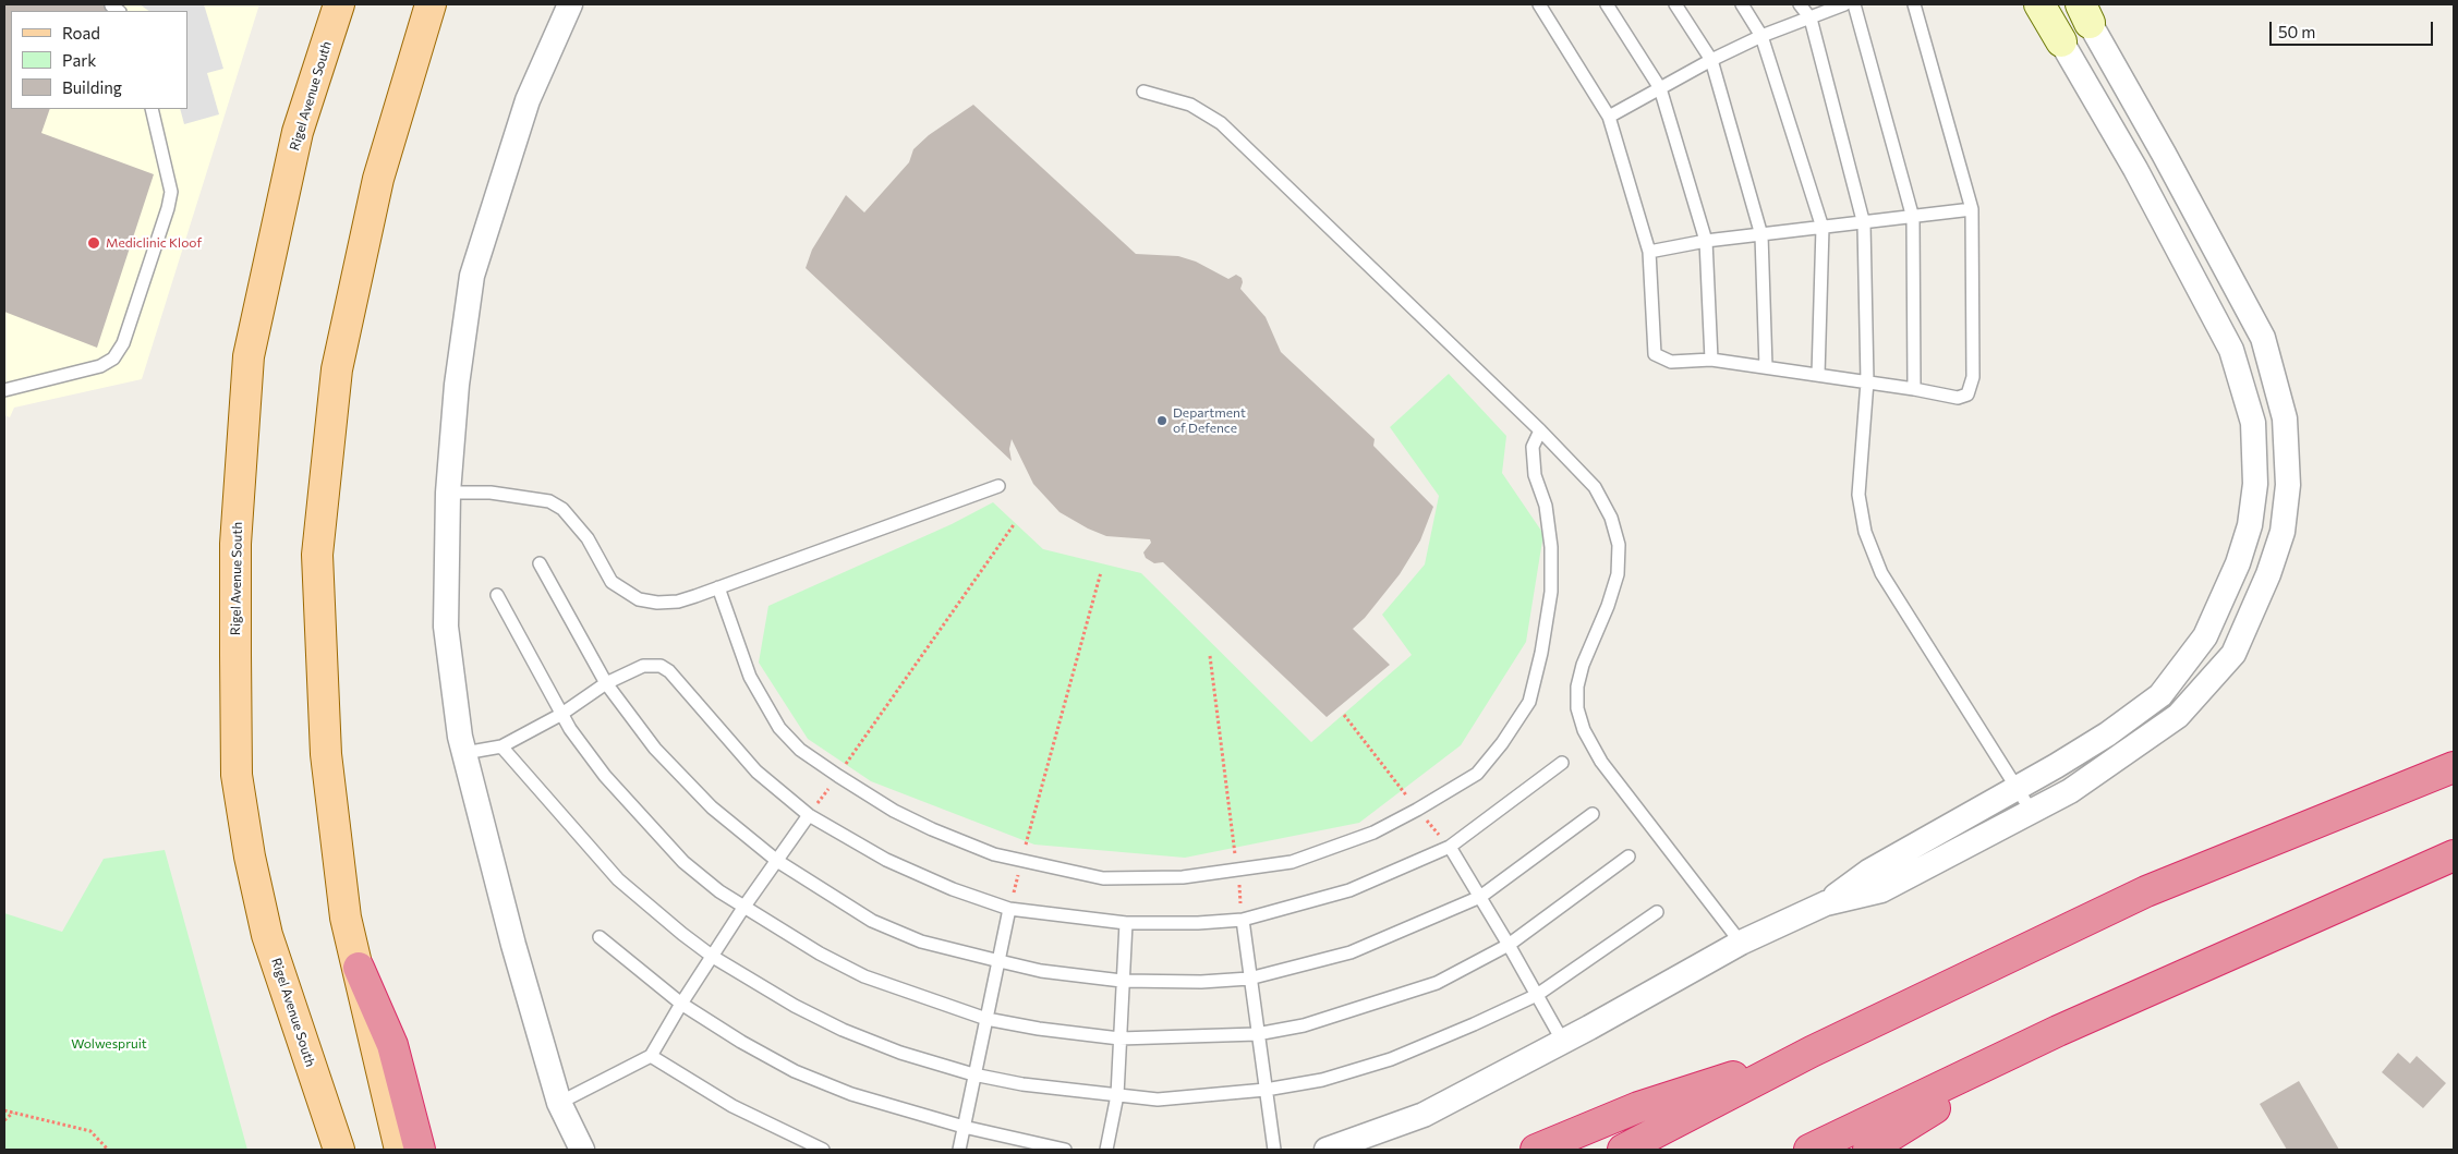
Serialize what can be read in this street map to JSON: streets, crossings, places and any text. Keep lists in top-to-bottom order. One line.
{"streets":{"main road":["Rigel Avenue South"]},"parks":["Wolwespruit"],"places":["Mediclinic Kloof","Department of Defence"],"legend":["Road","Park","Building"],"scale_bar":"50 m"}
